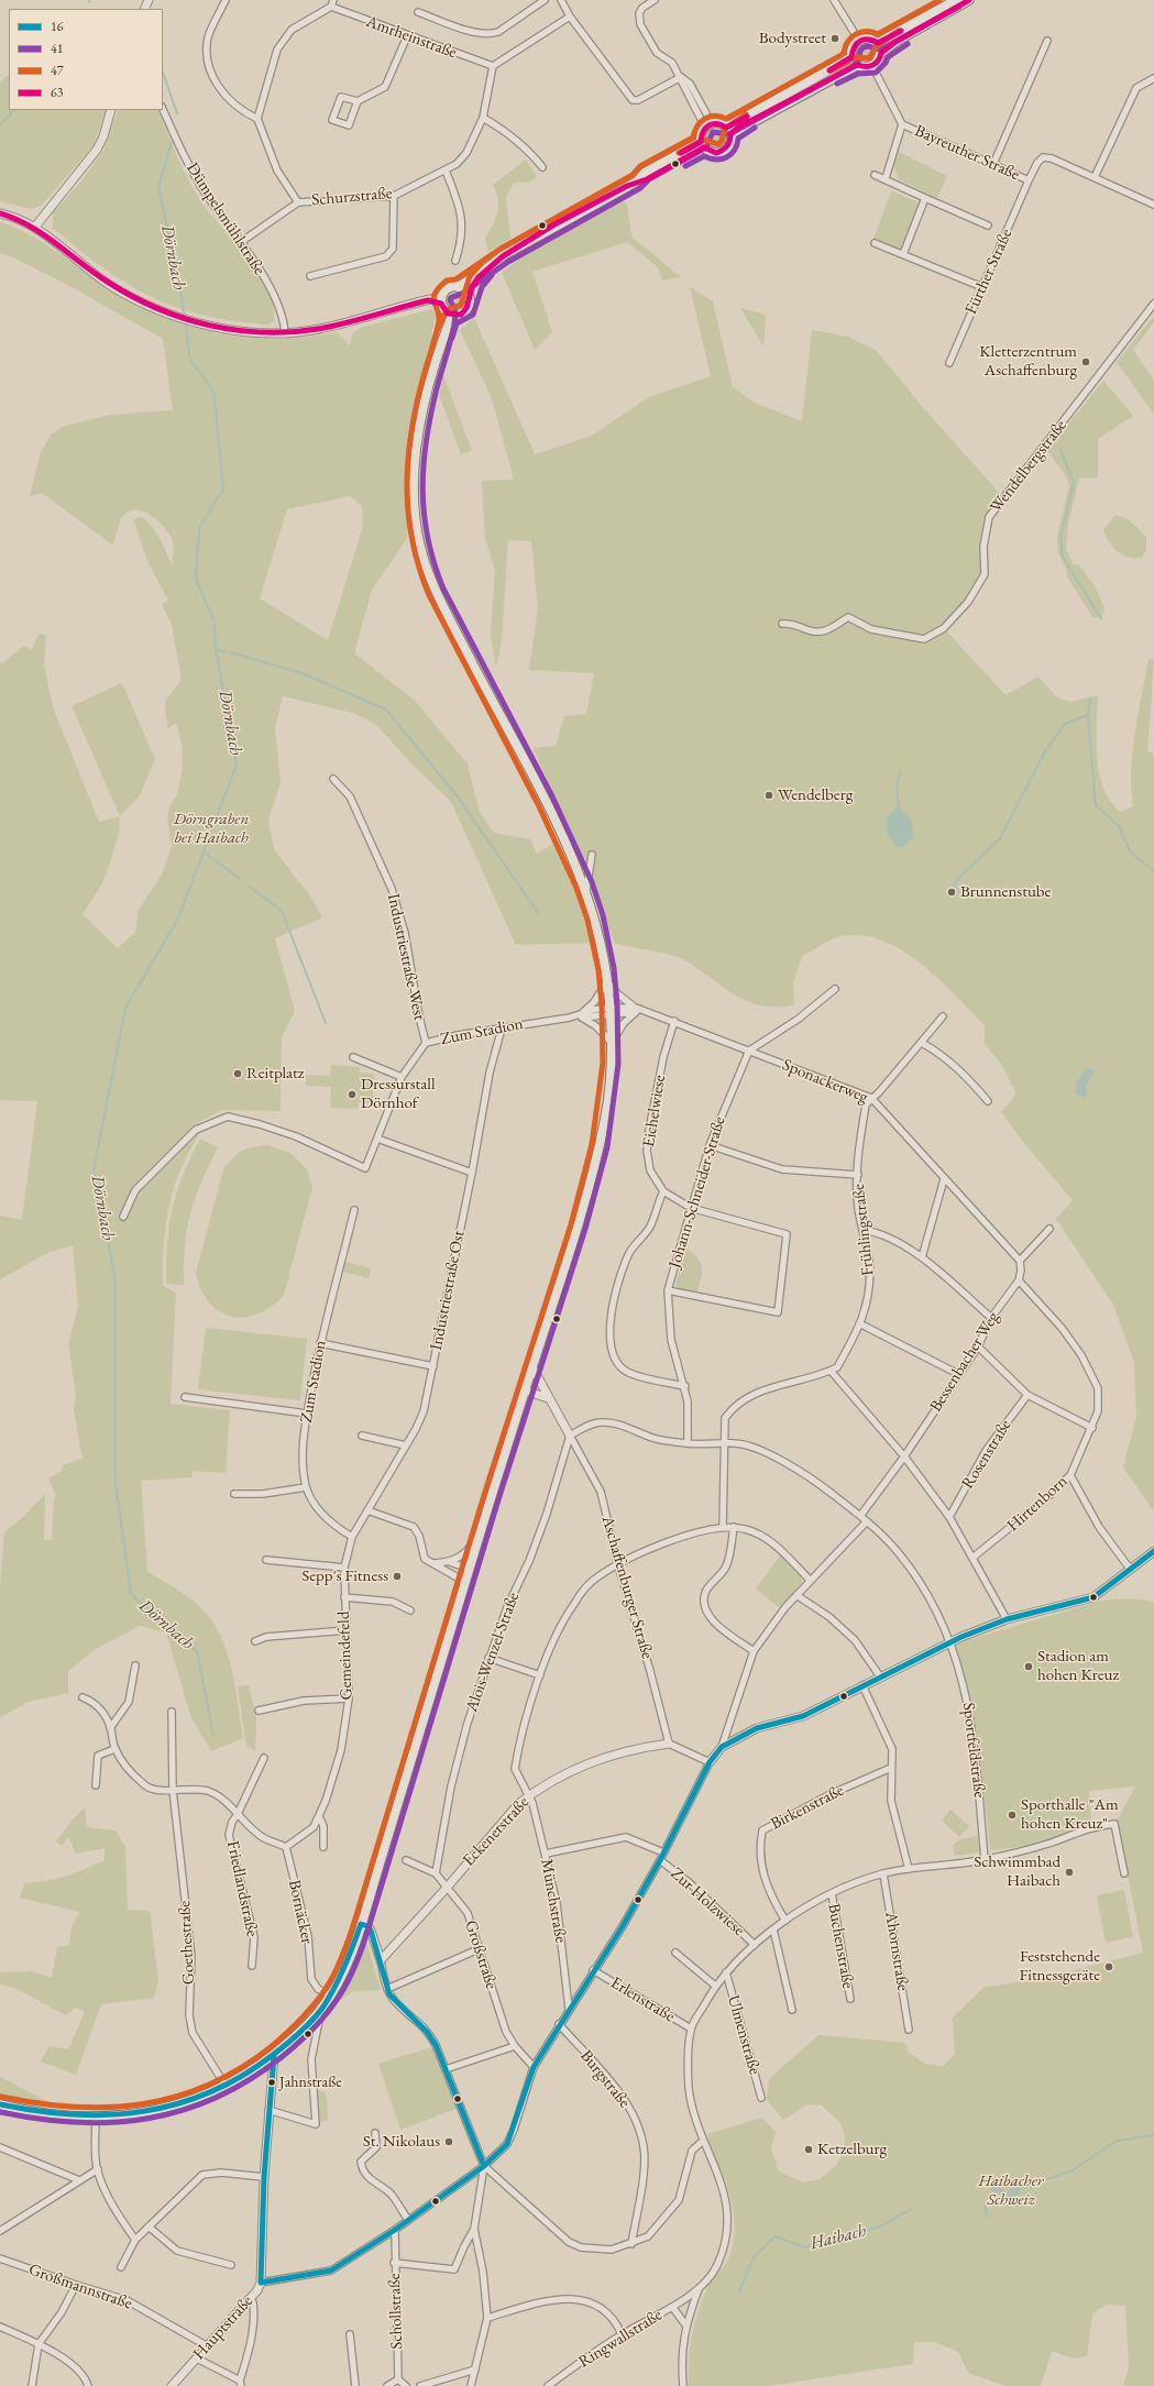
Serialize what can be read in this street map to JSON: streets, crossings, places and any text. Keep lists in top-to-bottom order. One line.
{"streets":{"street":["Amrheinstraße","Bayreuther Straße","Schurzstraße","Dümpelsmühlstraße","Fürther Straße","Wendelbergstraße","Industriestraße West","Zum Stadion","Sponackerweg","Eichelwiese","Johann-Schneider-Straße","Frühlingstraße","Industriestraße Ost","Bessenbacher Weg","Rosenstraße","Hirtenborn","Aschaffenburger Straße","Alois-Wenzel-Straße","Gemeindefeld","Sportfeldstraße","Birkenstraße","Eckenerstraße","Friedlandstraße","Münchstraße","Zur Holzwiese","Bornäcker","Goethestraße","Buchenstraße","Ahornstraße","Großstraße","Erlenstraße","Ulmenstraße","Burgstraße","Großmannstraße","Schollstraße","Hauptstraße","Ringwallstraße"]},"crossings":[["Amrheinstraße","Schurzstraße"],["Bayreuther Straße","Fürther Straße"],["Schurzstraße","Dümpelsmühlstraße"],["Industriestraße West","Zum Stadion"],["Zum Stadion","Sponackerweg"],["Zum Stadion","Industriestraße Ost"],["Zum Stadion","Gemeindefeld"],["Sponackerweg","Eichelwiese"],["Sponackerweg","Johann-Schneider-Straße"],["Sponackerweg","Frühlingstraße"],["Eichelwiese","Johann-Schneider-Straße"],["Johann-Schneider-Straße","Sportfeldstraße"],["Industriestraße Ost","Gemeindefeld"],["Bessenbacher Weg","Hirtenborn"],["Bessenbacher Weg","Sportfeldstraße"],["Aschaffenburger Straße","Alois-Wenzel-Straße"],["Aschaffenburger Straße","Sportfeldstraße"],["Aschaffenburger Straße","Eckenerstraße"],["Alois-Wenzel-Straße","Sportfeldstraße"],["Alois-Wenzel-Straße","Großstraße"],["Gemeindefeld","Bornäcker"],["Sportfeldstraße","Ringwallstraße"],["Birkenstraße","Ringwallstraße"],["Eckenerstraße","Münchstraße"],["Eckenerstraße","Großstraße"],["Münchstraße","Hauptstraße"],["Zur Holzwiese","Hauptstraße"],["Zur Holzwiese","Ringwallstraße"],["Buchenstraße","Ringwallstraße"],["Ahornstraße","Ringwallstraße"],["Großstraße","Hauptstraße"],["Erlenstraße","Hauptstraße"],["Erlenstraße","Ringwallstraße"],["Ulmenstraße","Ringwallstraße"],["Burgstraße","Hauptstraße"],["Großmannstraße","Hauptstraße"],["Schollstraße","Hauptstraße"]],"water":["Dörnbach","Haibach"],"parks":["Dörngraben bei Haibach","Haibacher Schweiz"],"places":["Bodystreet","Kletterzentrum Aschaffenburg","Wendelberg","Brunnenstube","Reitplatz","Dressurstall Dörnhof","Sepp's Fitness","Stadion am hohen Kreuz","Sporthalle \"Am hohen Kreuz\"","Schwimmbad Haibach","Feststehende Fitnessgeräte","Jahnstraße","St. Nikolaus","Ketzelburg"],"lines":["transit line 47","transit line 63","transit line 41","transit line 16"],"legend":["16","41","47","63"]}
